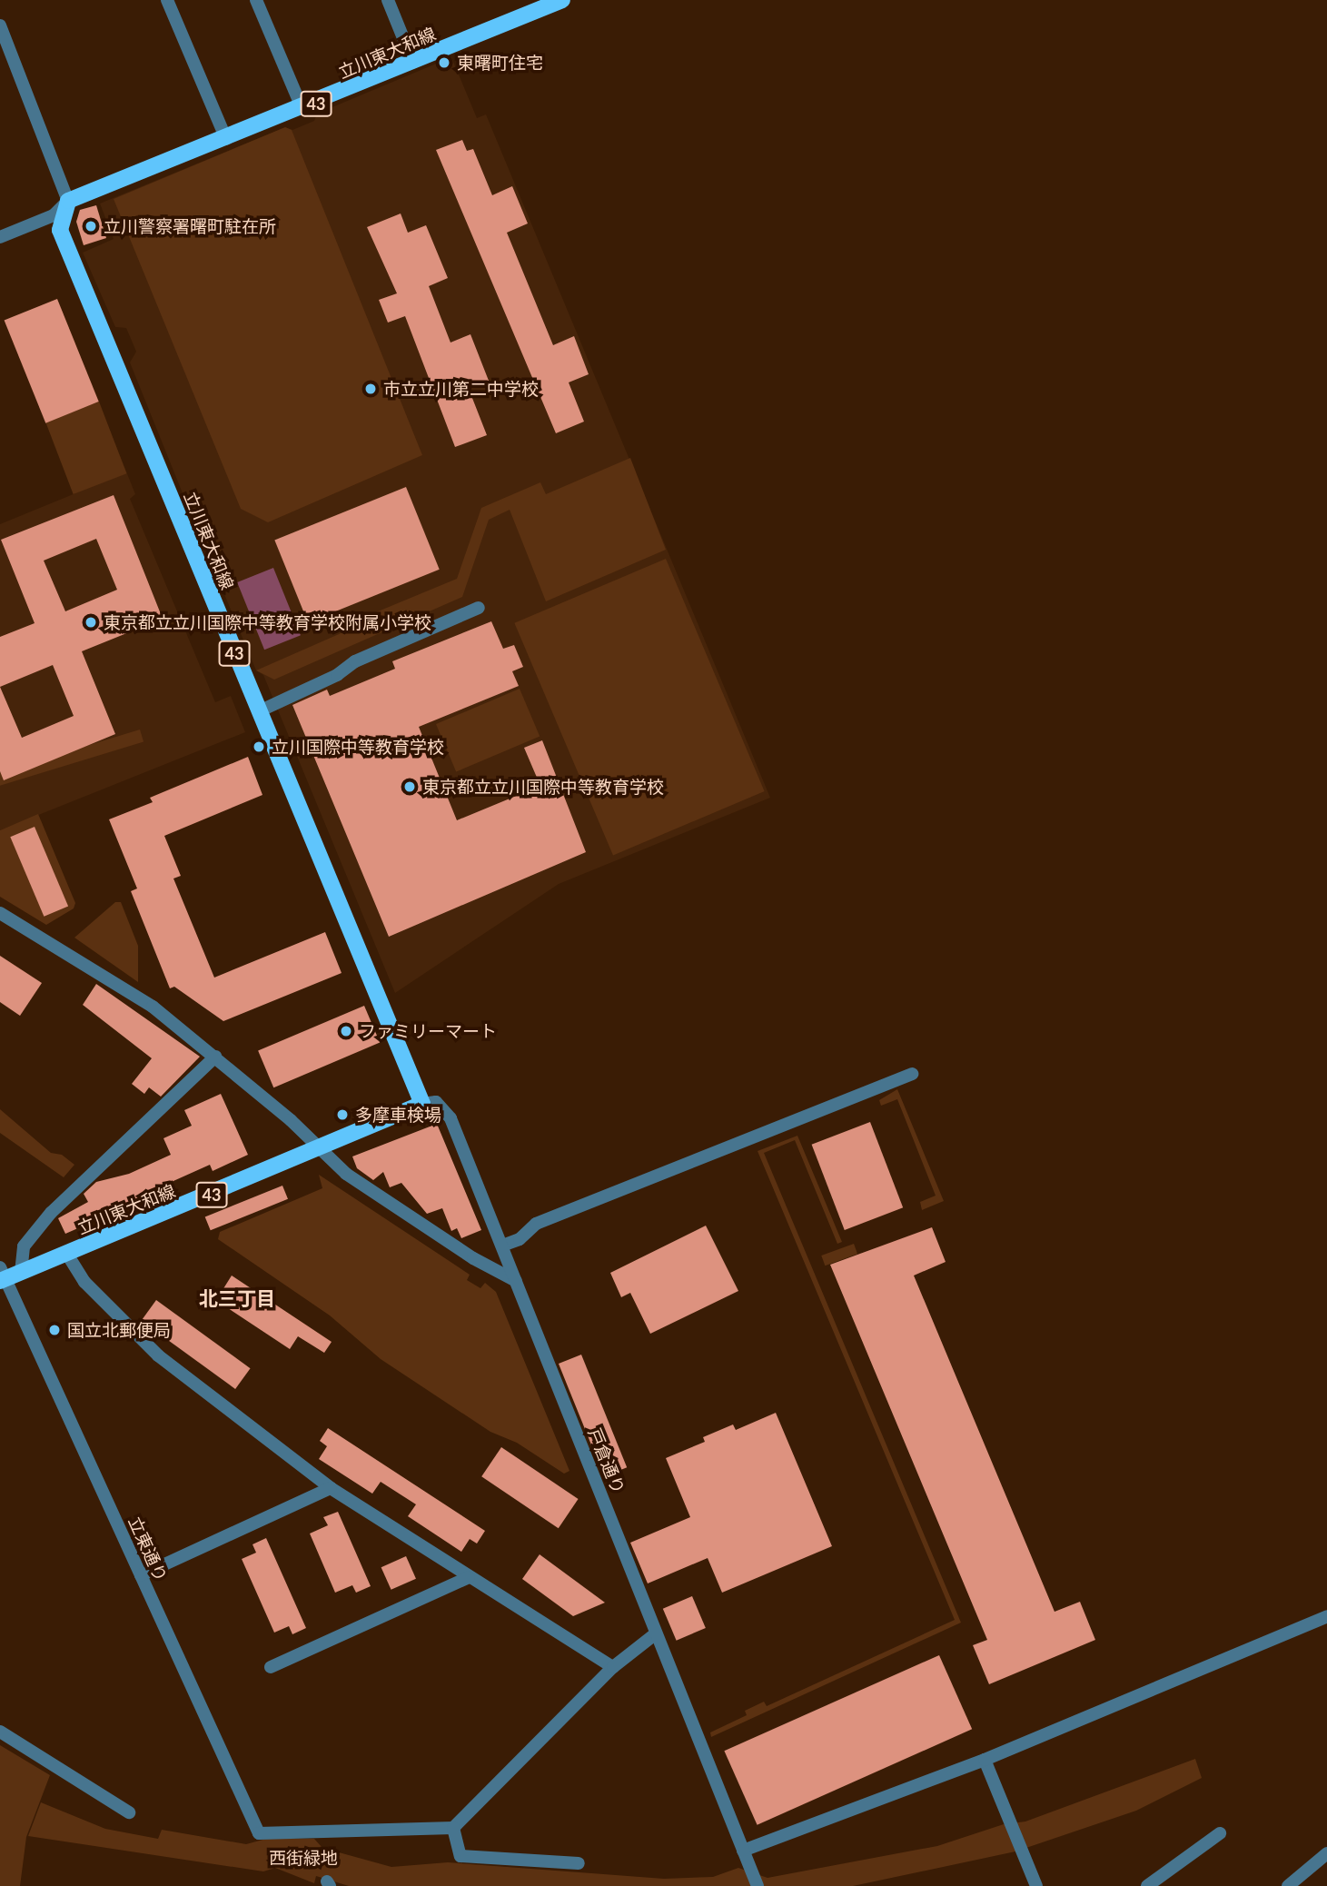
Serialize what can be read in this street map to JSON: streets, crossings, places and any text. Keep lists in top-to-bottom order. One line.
{"streets":{"main road":["立川東大和線","43"],"street":["戸倉通り","立東通り"]},"crossings":[["立川東大和線","戸倉通り"],["立川東大和線","立東通り"]],"districts":["北三丁目"],"parks":["西街緑地"],"places":["東曙町住宅","立川警察署曙町駐在所","市立立川第二中学校","東京都立立川国際中等教育学校附属小学校","立川国際中等教育学校","東京都立立川国際中等教育学校","ファミリーマート","多摩車検場","国立北郵便局"]}
